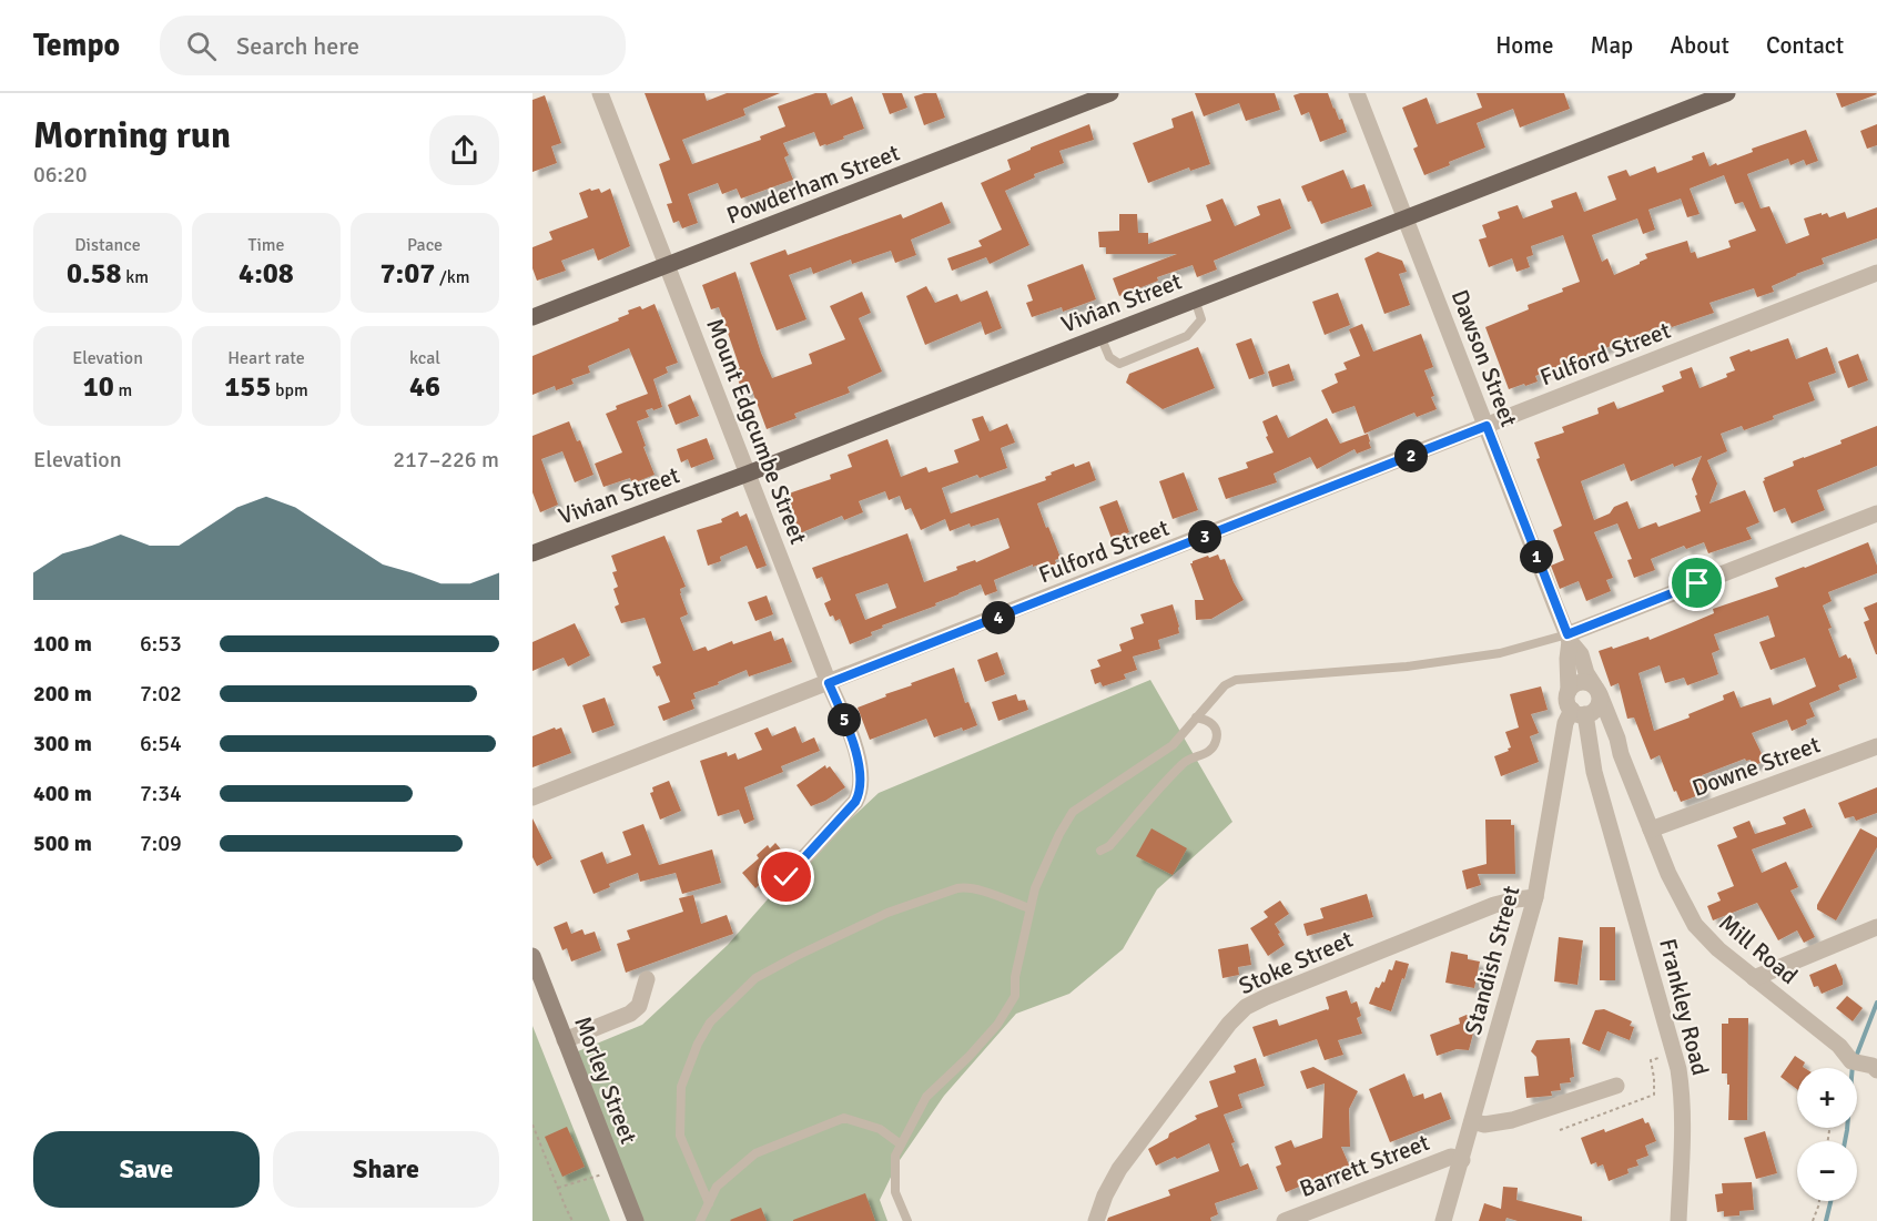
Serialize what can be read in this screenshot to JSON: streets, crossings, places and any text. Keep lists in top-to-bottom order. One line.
{"streets":{"main road":["Powderham Street","Vivian Street","Morley Street"],"street":["Fulford Street","Dawson Street","Mount Edgcumbe Street","Downe Street","Mill Road","Standish Street","Stoke Street","Frankley Road","Barrett Street"]},"crossings":[["Powderham Street","Mount Edgcumbe Street"],["Vivian Street","Dawson Street"],["Vivian Street","Mount Edgcumbe Street"],["Fulford Street","Dawson Street"],["Fulford Street","Mount Edgcumbe Street"],["Dawson Street","Mill Road"],["Dawson Street","Standish Street"],["Dawson Street","Frankley Road"],["Downe Street","Mill Road"],["Mill Road","Standish Street"],["Mill Road","Frankley Road"],["Standish Street","Stoke Street"],["Standish Street","Frankley Road"],["Standish Street","Barrett Street"]],"page":{"header":"Tempo","search":"Search here","nav":["Home","Map","About","Contact"],"heading":["Morning run","06:20"],"stats":[["Distance","0.58 km"],["Time","4:08"],["Pace","7:07 /km"],["Elevation","10 m"],["Heart rate","155 bpm"],["kcal","46"]],"chart":["Elevation","217–226 m"],"pins":["2","3","1","4","5"],"list":[{"name":"100 m","note":"6:53"},{"name":"200 m","note":"7:02"},{"name":"300 m","note":"6:54"},{"name":"400 m","note":"7:34"},{"name":"500 m","note":"7:09"}],"map_buttons":["+","−"],"buttons":["Save","Share"]}}
